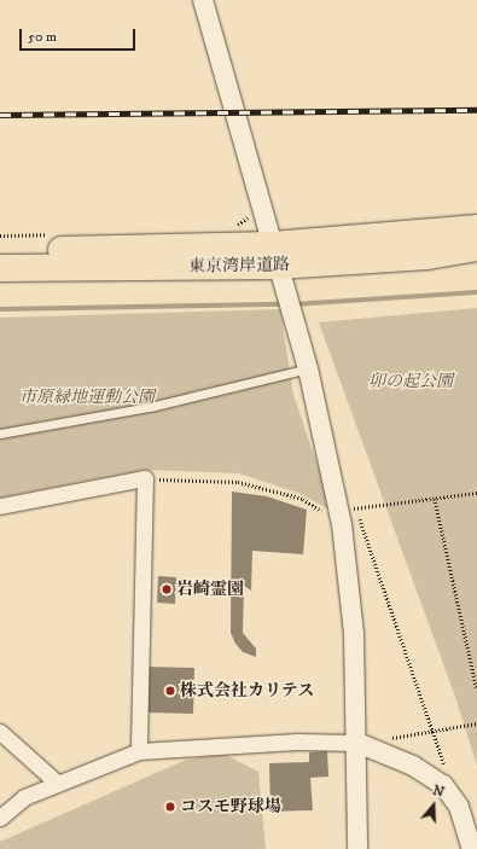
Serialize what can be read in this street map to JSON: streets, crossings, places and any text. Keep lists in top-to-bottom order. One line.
{"streets":{"highway":["東京湾岸道路"]},"parks":["卯の起公園","市原緑地運動公園"],"places":["岩崎霊園","株式会社カリテス","コスモ野球場"],"scale_bar":"50 m","north":"top"}
